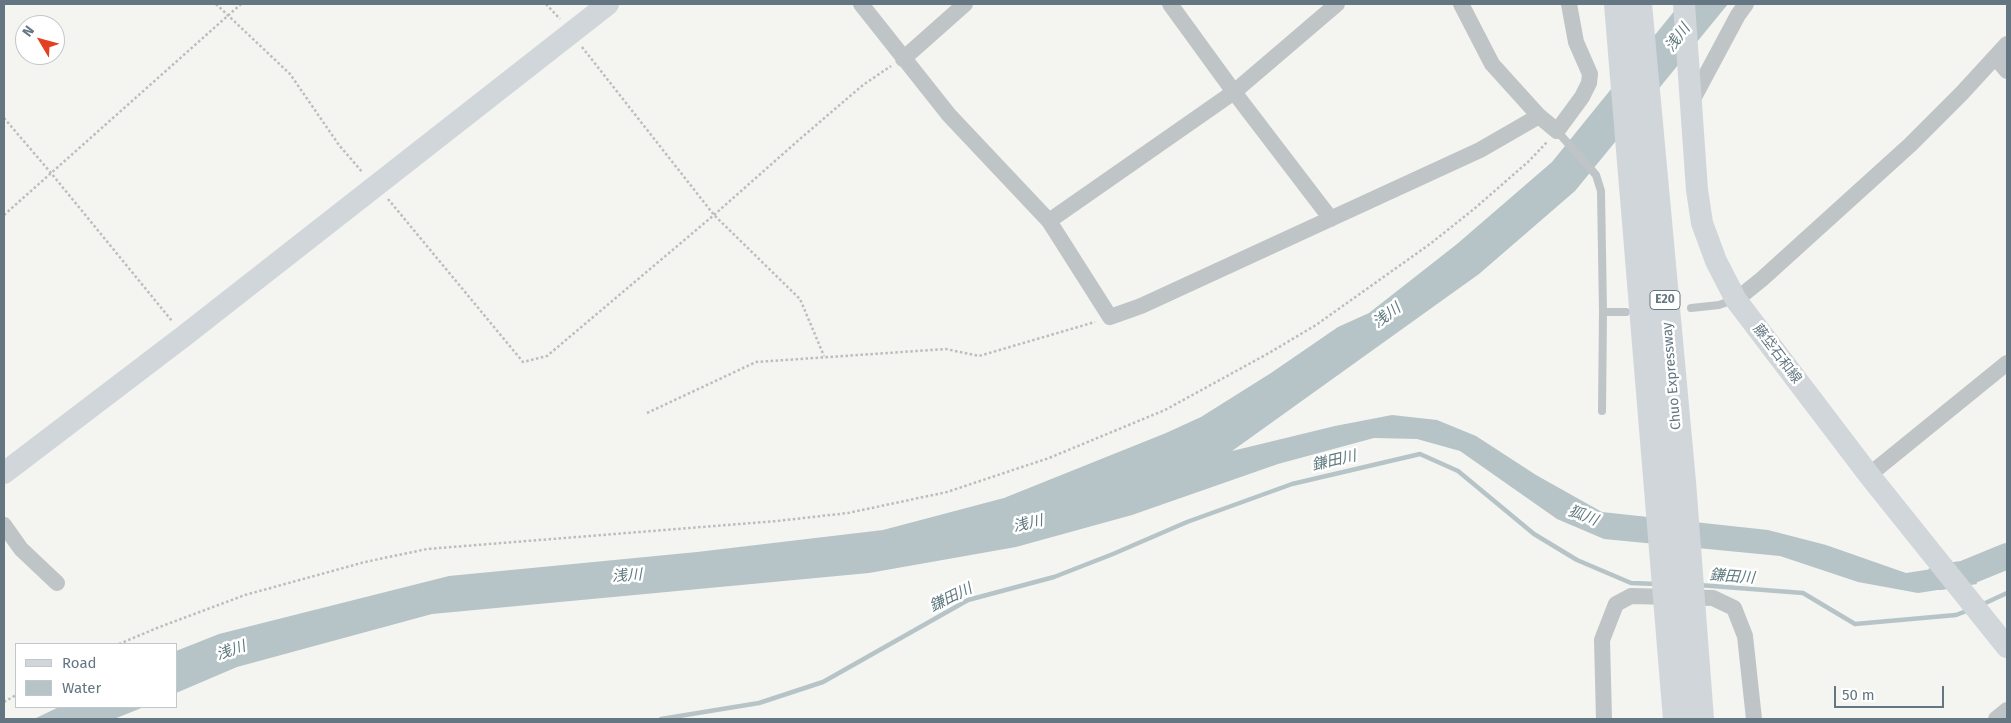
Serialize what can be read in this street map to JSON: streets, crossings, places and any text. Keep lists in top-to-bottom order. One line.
{"streets":{"highway":["E20","Chuo Expressway"],"street":["藤垈石和線"]},"water":["浅川","鎌田川","狐川"],"legend":["Road","Water"],"scale_bar":"50 m","north":"top left"}
